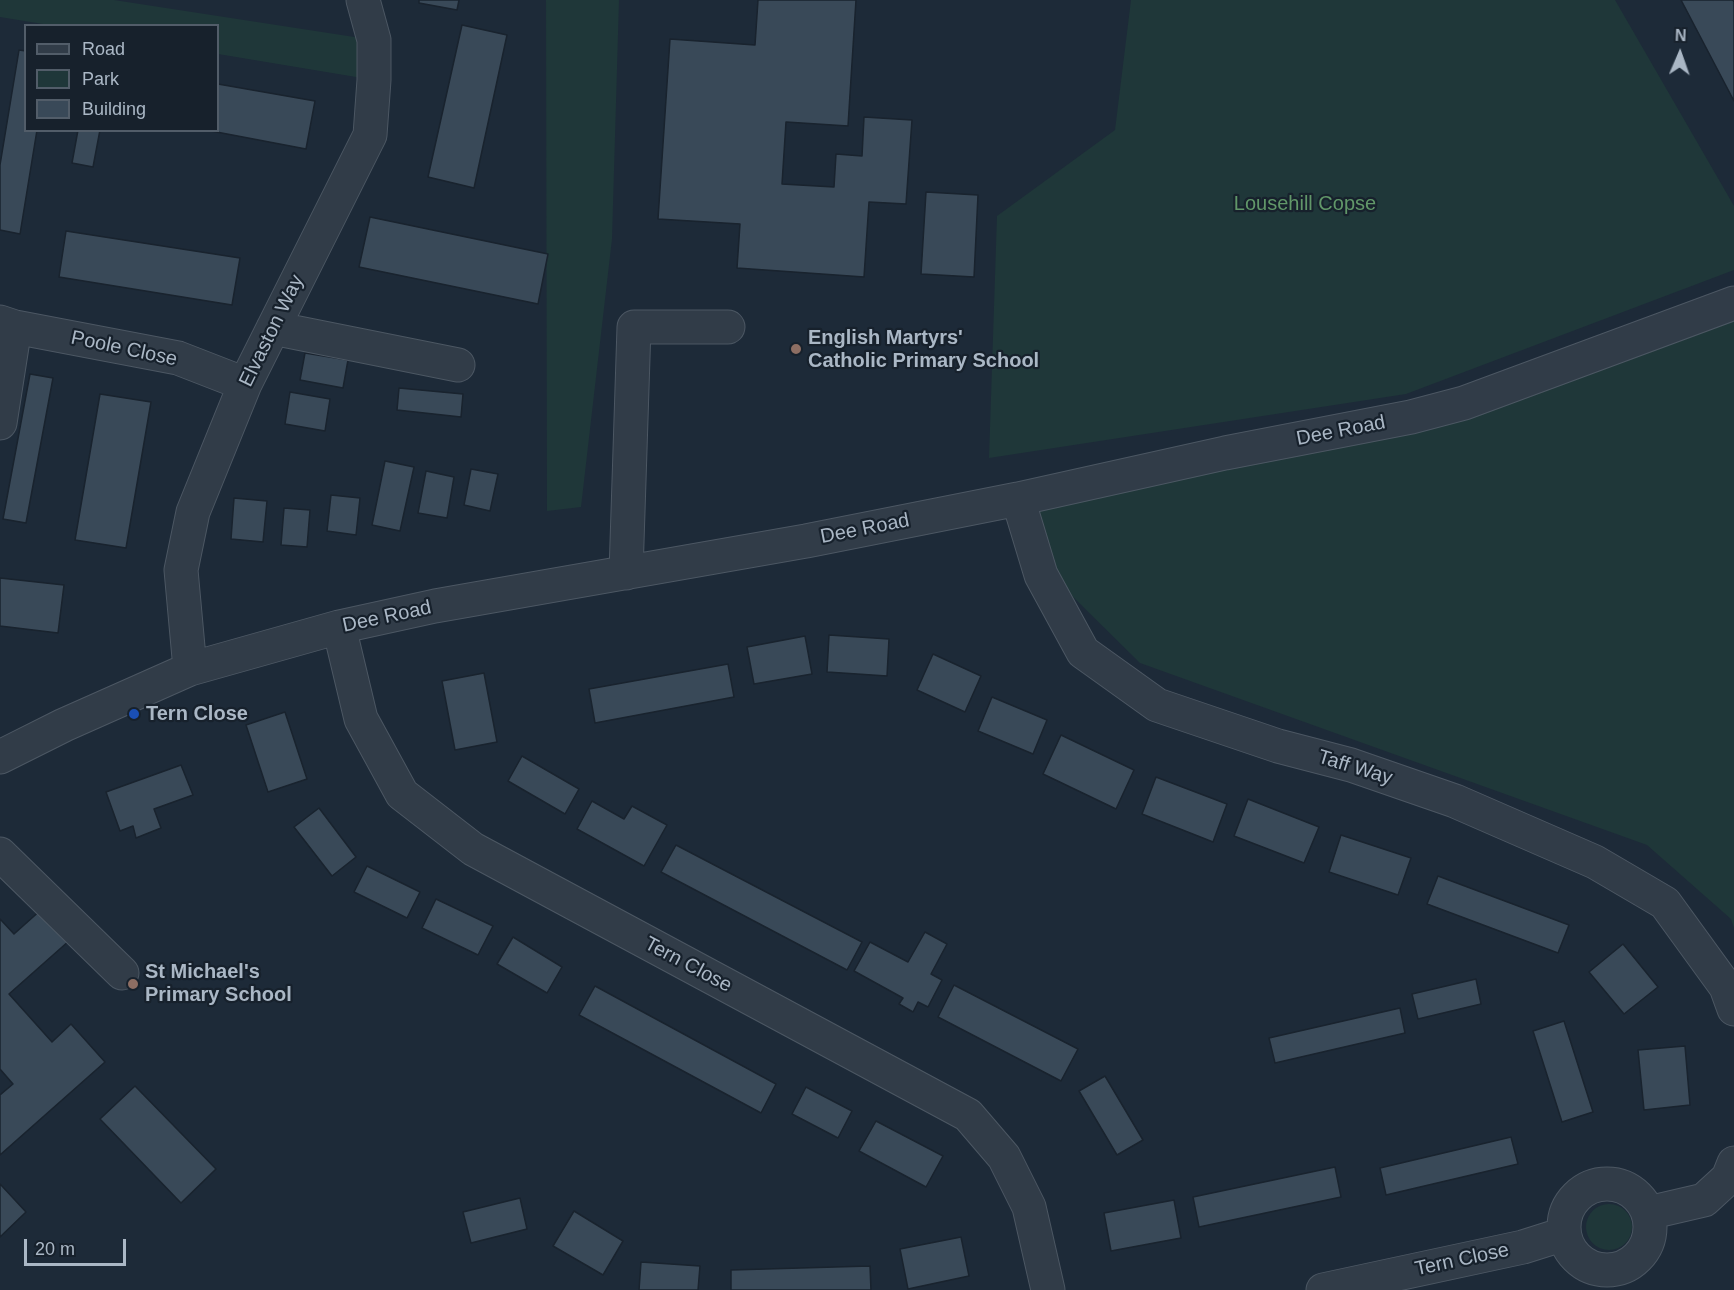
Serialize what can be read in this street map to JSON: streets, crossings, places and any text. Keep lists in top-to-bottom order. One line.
{"streets":{"street":["Elvaston Way","Poole Close","Dee Road","Taff Way","Tern Close"]},"crossings":[["Elvaston Way","Poole Close"],["Elvaston Way","Dee Road"],["Dee Road","Taff Way"],["Dee Road","Tern Close"]],"parks":["Lousehill Copse"],"places":["English Martyrs' Catholic Primary School","Tern Close","St Michael's Primary School"],"legend":["Road","Park","Building"],"scale_bar":"20 m","north":"top"}
